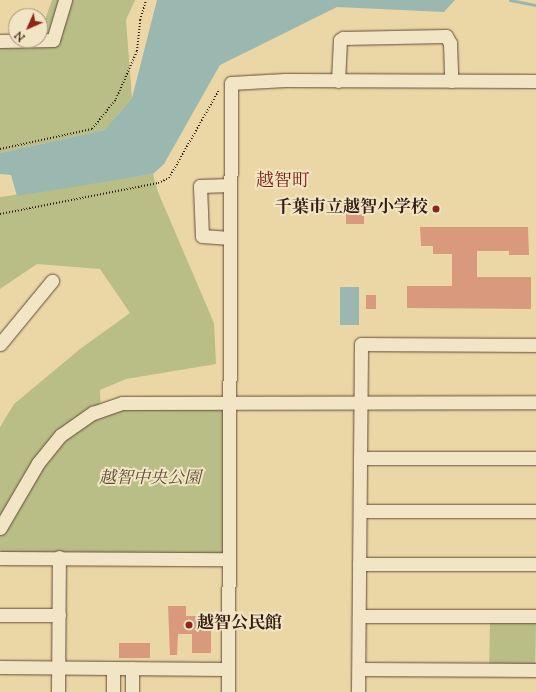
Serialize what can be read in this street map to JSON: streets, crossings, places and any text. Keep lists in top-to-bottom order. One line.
{"districts":["越智町"],"parks":["越智中央公園"],"places":["千葉市立越智小学校","越智公民館"],"north":"bottom left"}
